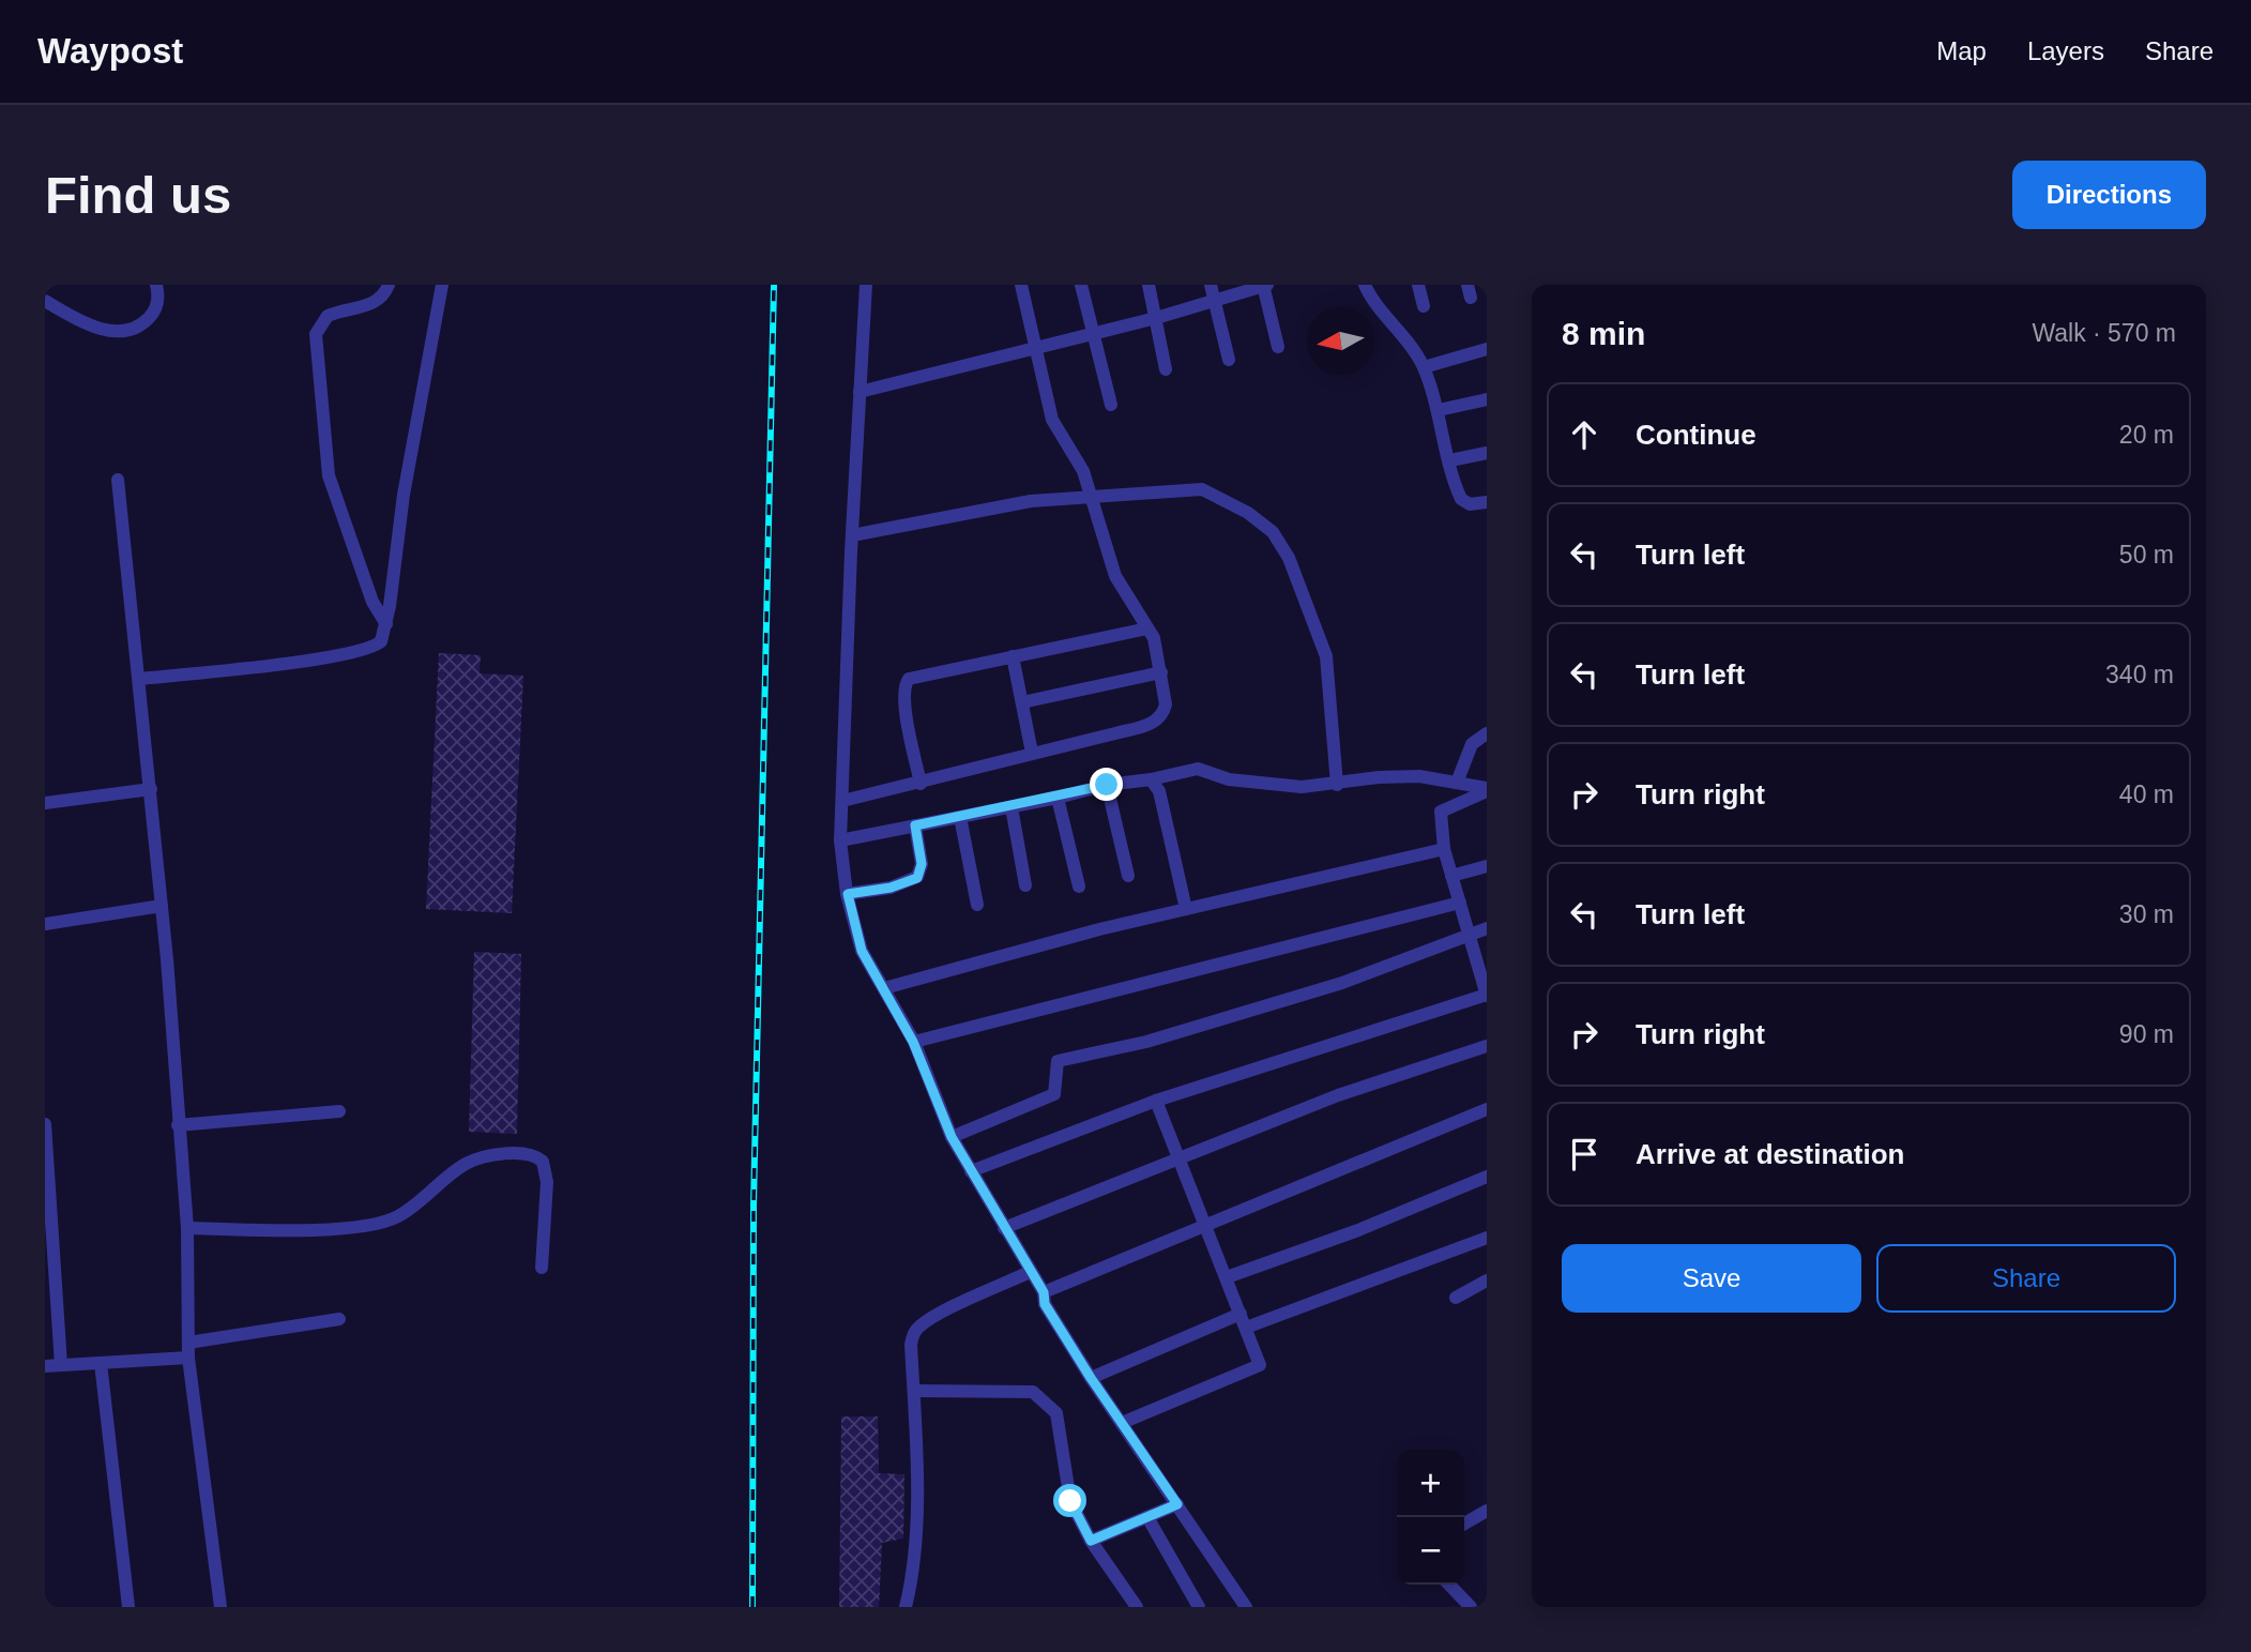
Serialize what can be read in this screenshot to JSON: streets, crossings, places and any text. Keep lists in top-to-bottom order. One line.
{"north":"left","page":{"header":"Waypost","nav":["Map","Layers","Share"],"buttons":["Directions",["Save","Share"]],"title":"Find us","heading":["8 min","Walk · 570 m"],"list":[["Continue","20 m"],["Turn left","50 m"],["Turn left","340 m"],["Turn right","40 m"],["Turn left","30 m"],["Turn right","90 m"],"Arrive at destination"],"map_buttons":["+","−"]}}
